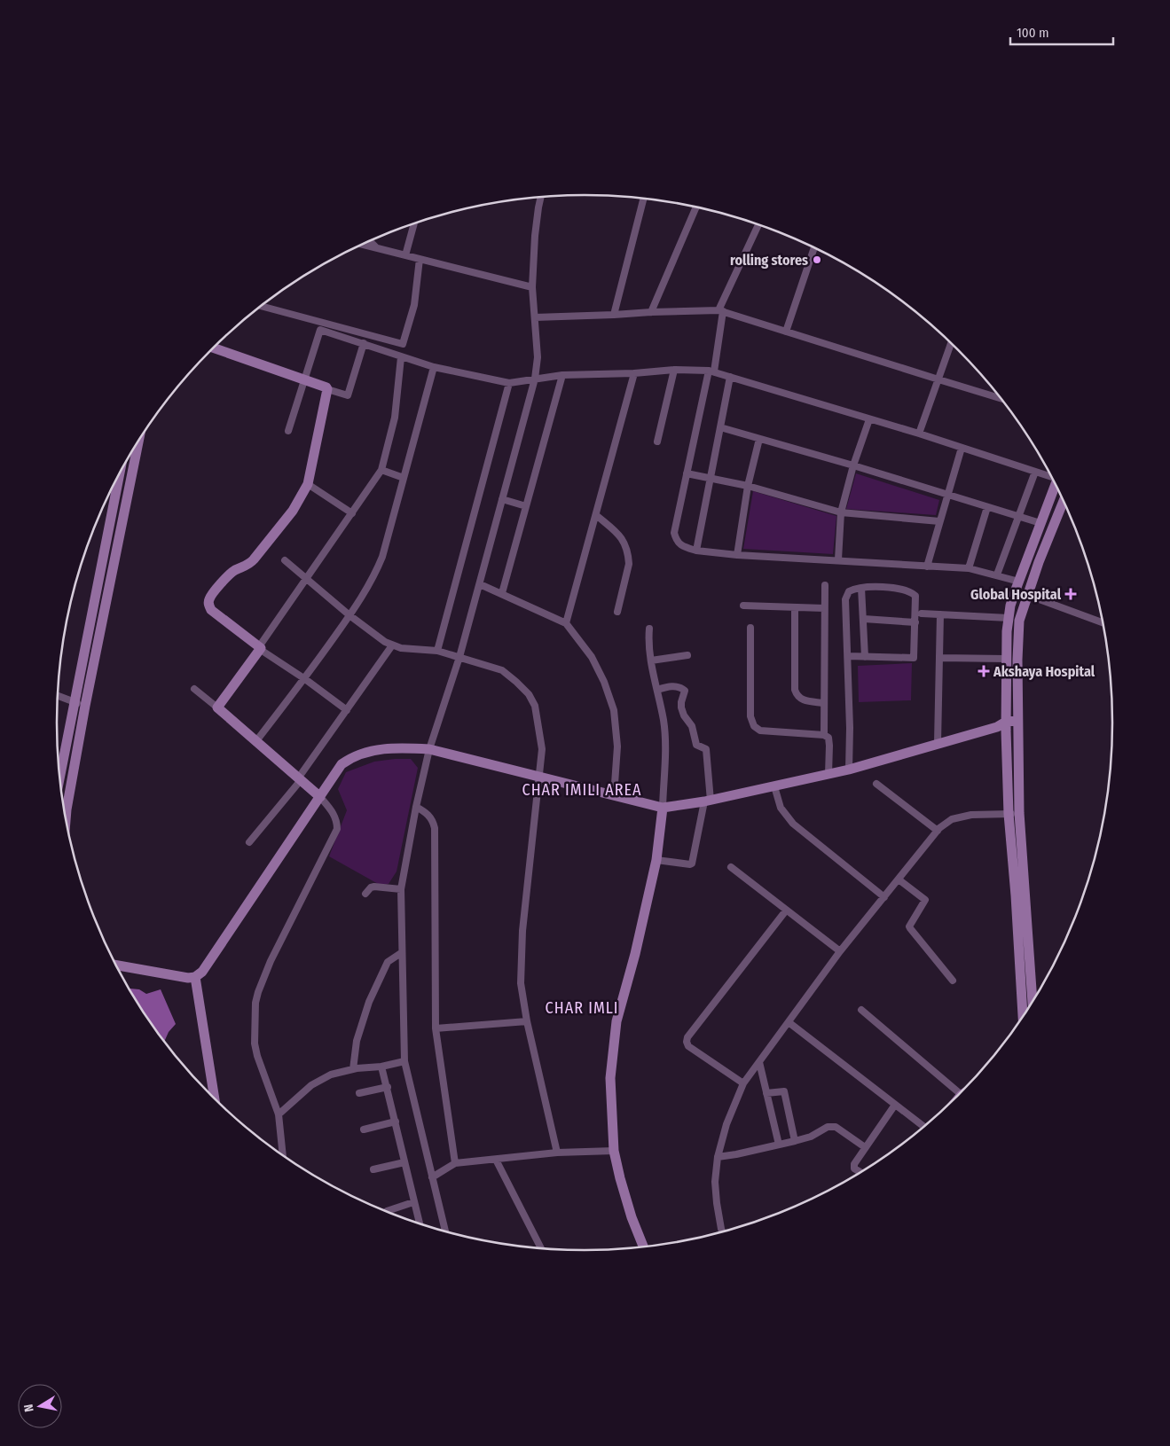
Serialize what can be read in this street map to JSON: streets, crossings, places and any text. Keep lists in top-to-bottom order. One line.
{"districts":["CHAR IMILI AREA","CHAR IMLI"],"places":{"other":["rolling stores"],"health":["Global Hospital","Akshaya Hospital"]},"scale_bar":"100 m","north":"left"}
